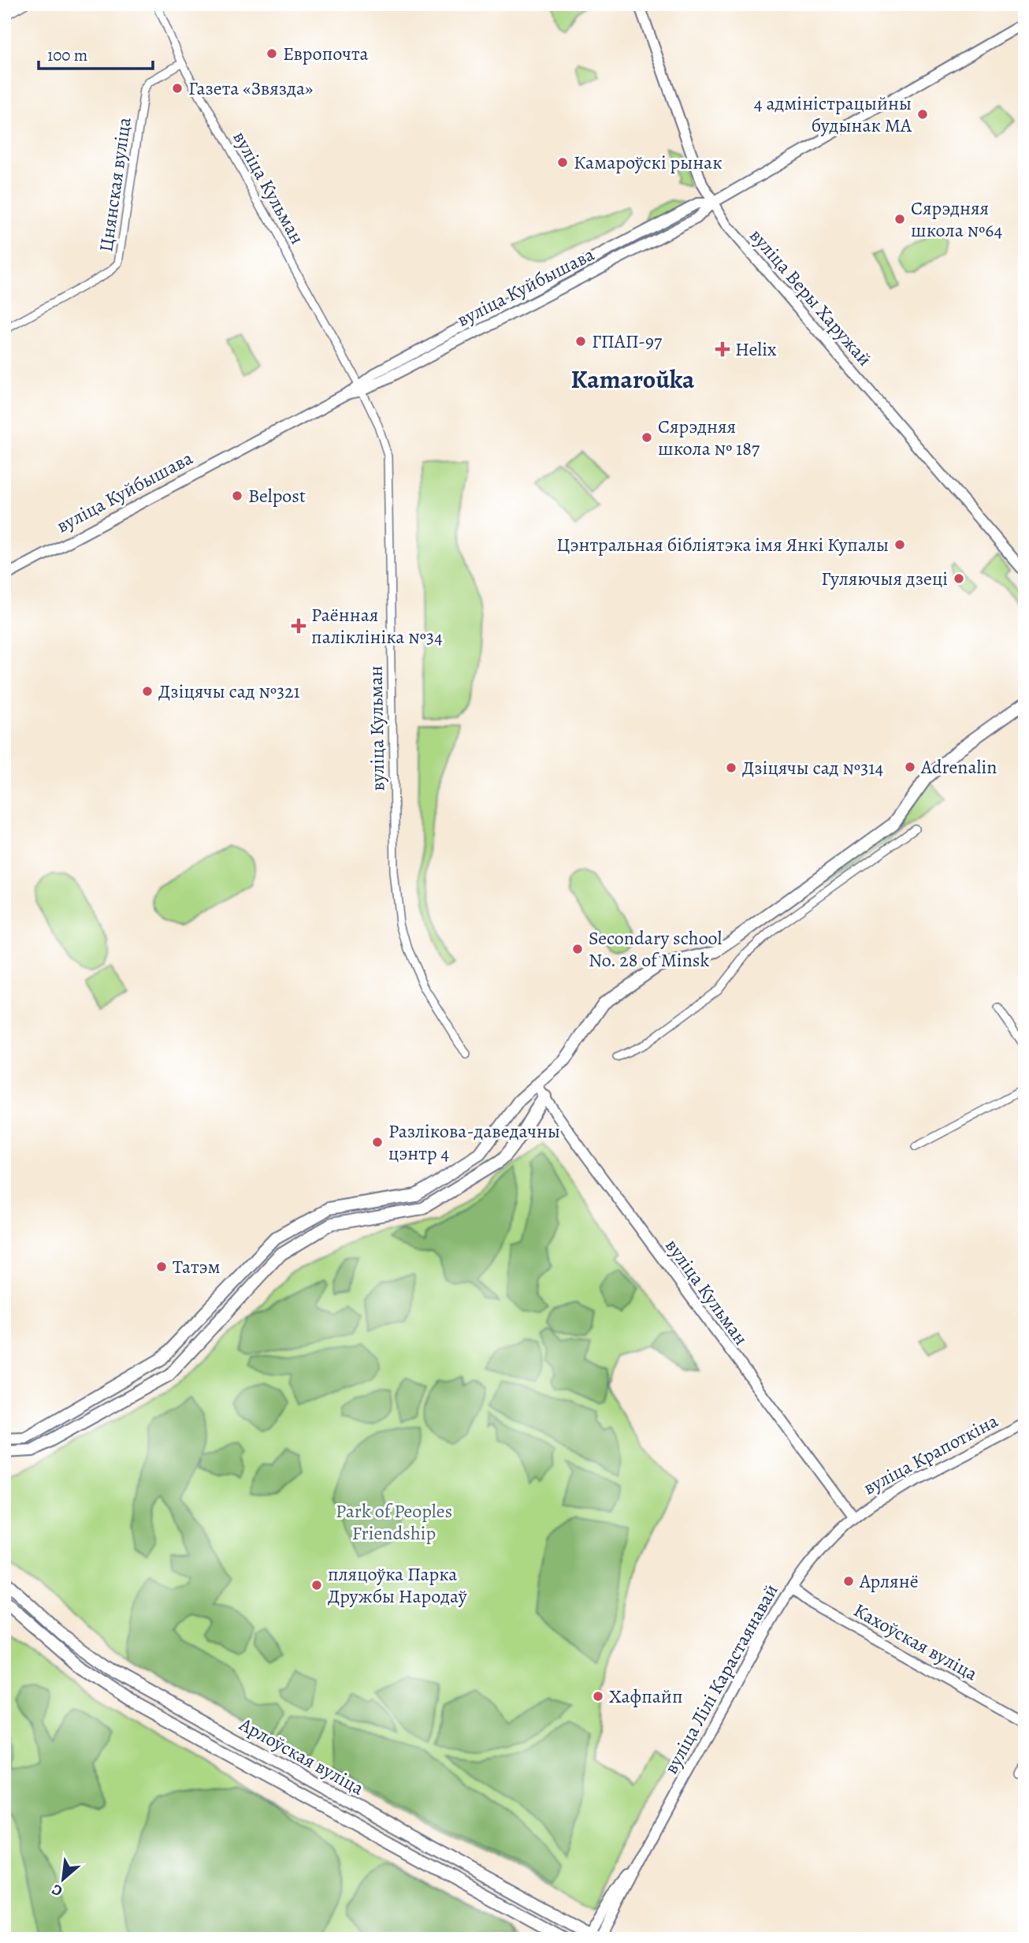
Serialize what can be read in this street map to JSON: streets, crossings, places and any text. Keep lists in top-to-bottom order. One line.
{"streets":{"main road":["вуліца Кульман","вуліца Куйбышава","вуліца Веры Харужай","вуліца Крапоткіна","Кахоўская вуліца","вуліца Лілі Карастаянавай","Арлоўская вуліца"],"street":["Цнянская вуліца"]},"crossings":[["Цнянская вуліца","вуліца Кульман"],["вуліца Кульман","вуліца Куйбышава"],["вуліца Кульман","вуліца Крапоткіна"],["вуліца Кульман","вуліца Лілі Карастаянавай"],["вуліца Куйбышава","вуліца Веры Харужай"],["вуліца Крапоткіна","вуліца Лілі Карастаянавай"],["Кахоўская вуліца","вуліца Лілі Карастаянавай"],["вуліца Лілі Карастаянавай","Арлоўская вуліца"]],"districts":["Kamaroŭka"],"parks":["Park of Peoples Friendship"],"places":{"other":["Европочта","Газета «Звязда»","4 адміністрацыйны будынак МА","Камароўскі рынак","Сярэдняя школа №64","ГПАП-97","Сярэдняя школа № 187","Belpost","Цэнтральная бібліятэка імя Янкі Купалы","Гуляючыя дзеці","Дзіцячы сад №321","Adrenalin","Дзіцячы сад №314","Secondary school No. 28 of Minsk","Разлікова-даведачны цэнтр 4","Татэм","Арлянё","пляцоўка Парка Дружбы Народаў","Хафпайп"],"health":["Helix","Раённая паліклініка №34"]},"scale_bar":"100 m","north":"bottom left"}
